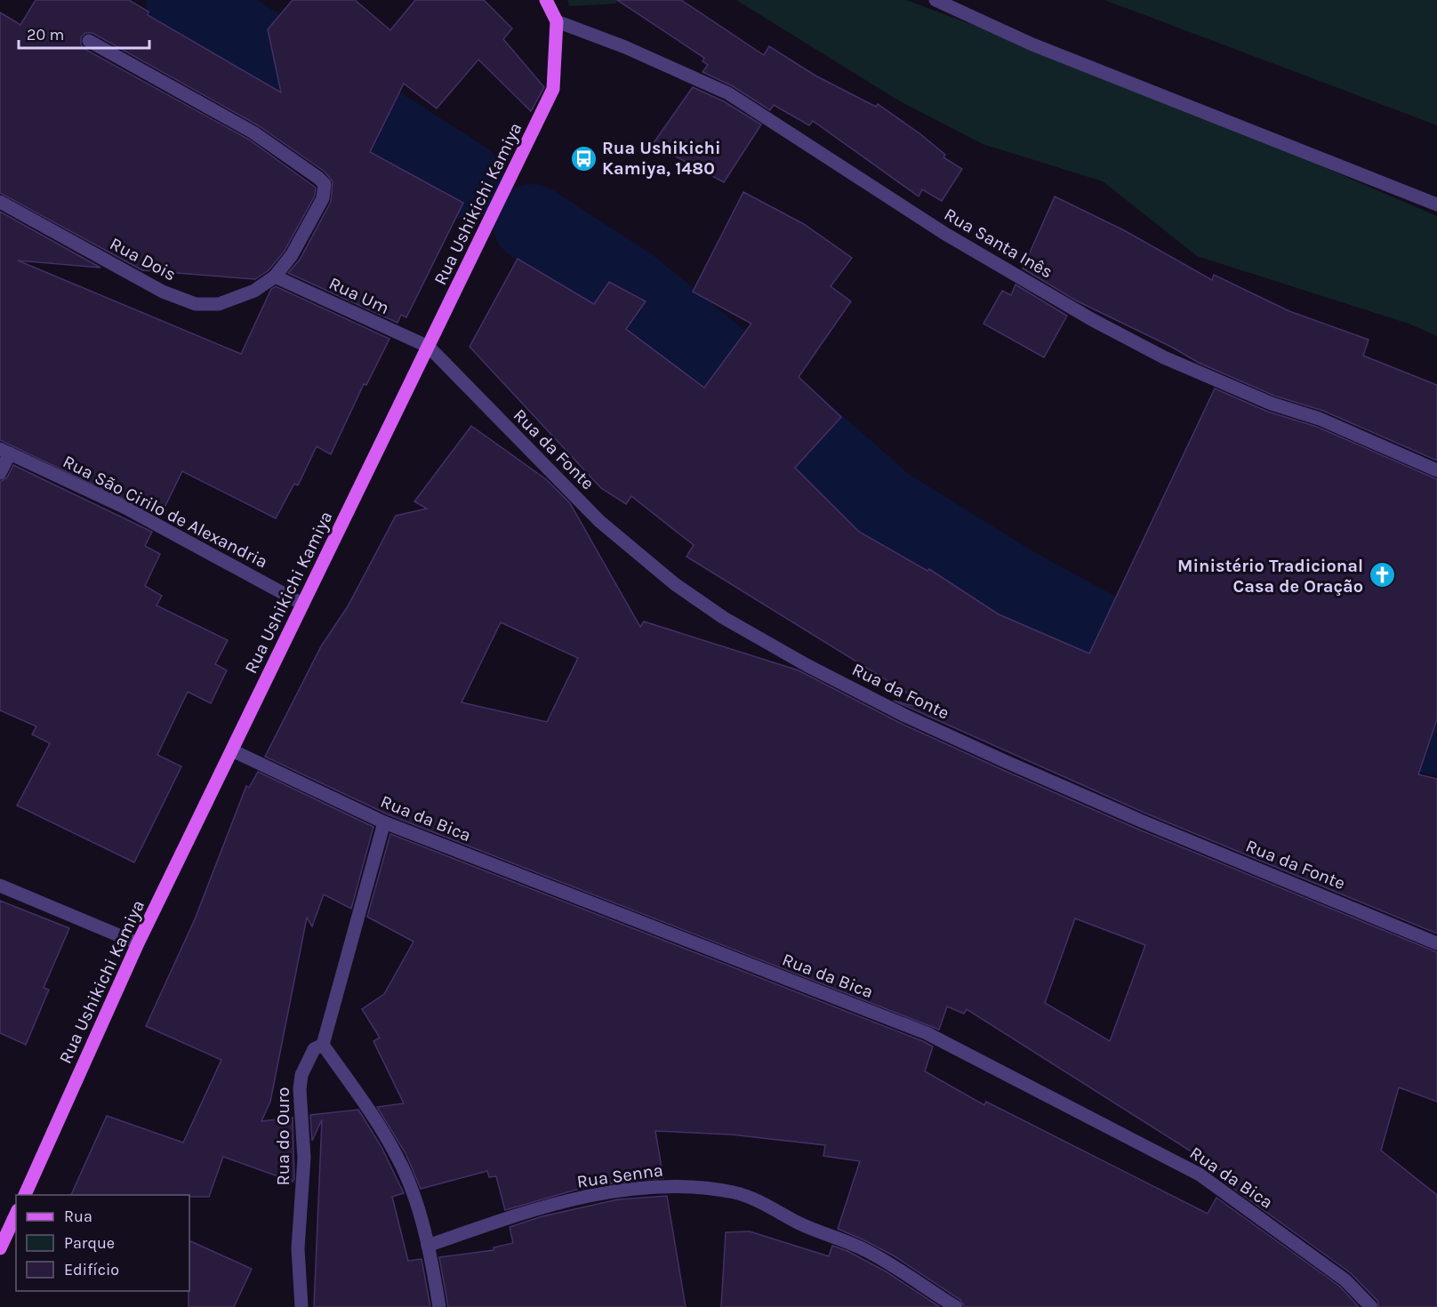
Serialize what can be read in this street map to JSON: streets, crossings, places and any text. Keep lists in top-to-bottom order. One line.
{"streets":{"main road":["Rua Ushikichi Kamiya"],"street":["Rua Santa Inês","Rua Dois","Rua Um","Rua da Fonte","Rua São Cirilo de Alexandria","Rua da Bica","Rua do Ouro","Rua Senna"]},"crossings":[["Rua Ushikichi Kamiya","Rua Santa Inês"],["Rua Ushikichi Kamiya","Rua Um"],["Rua Ushikichi Kamiya","Rua da Fonte"],["Rua Ushikichi Kamiya","Rua São Cirilo de Alexandria"],["Rua Ushikichi Kamiya","Rua da Bica"],["Rua Dois","Rua Um"],["Rua Um","Rua da Fonte"],["Rua da Bica","Rua do Ouro"]],"places":{"bus stop":["Rua Ushikichi Kamiya, 1480"],"church":["Ministério Tradicional Casa de Oração"]},"legend":["Rua","Parque","Edifício"],"scale_bar":"20 m"}
